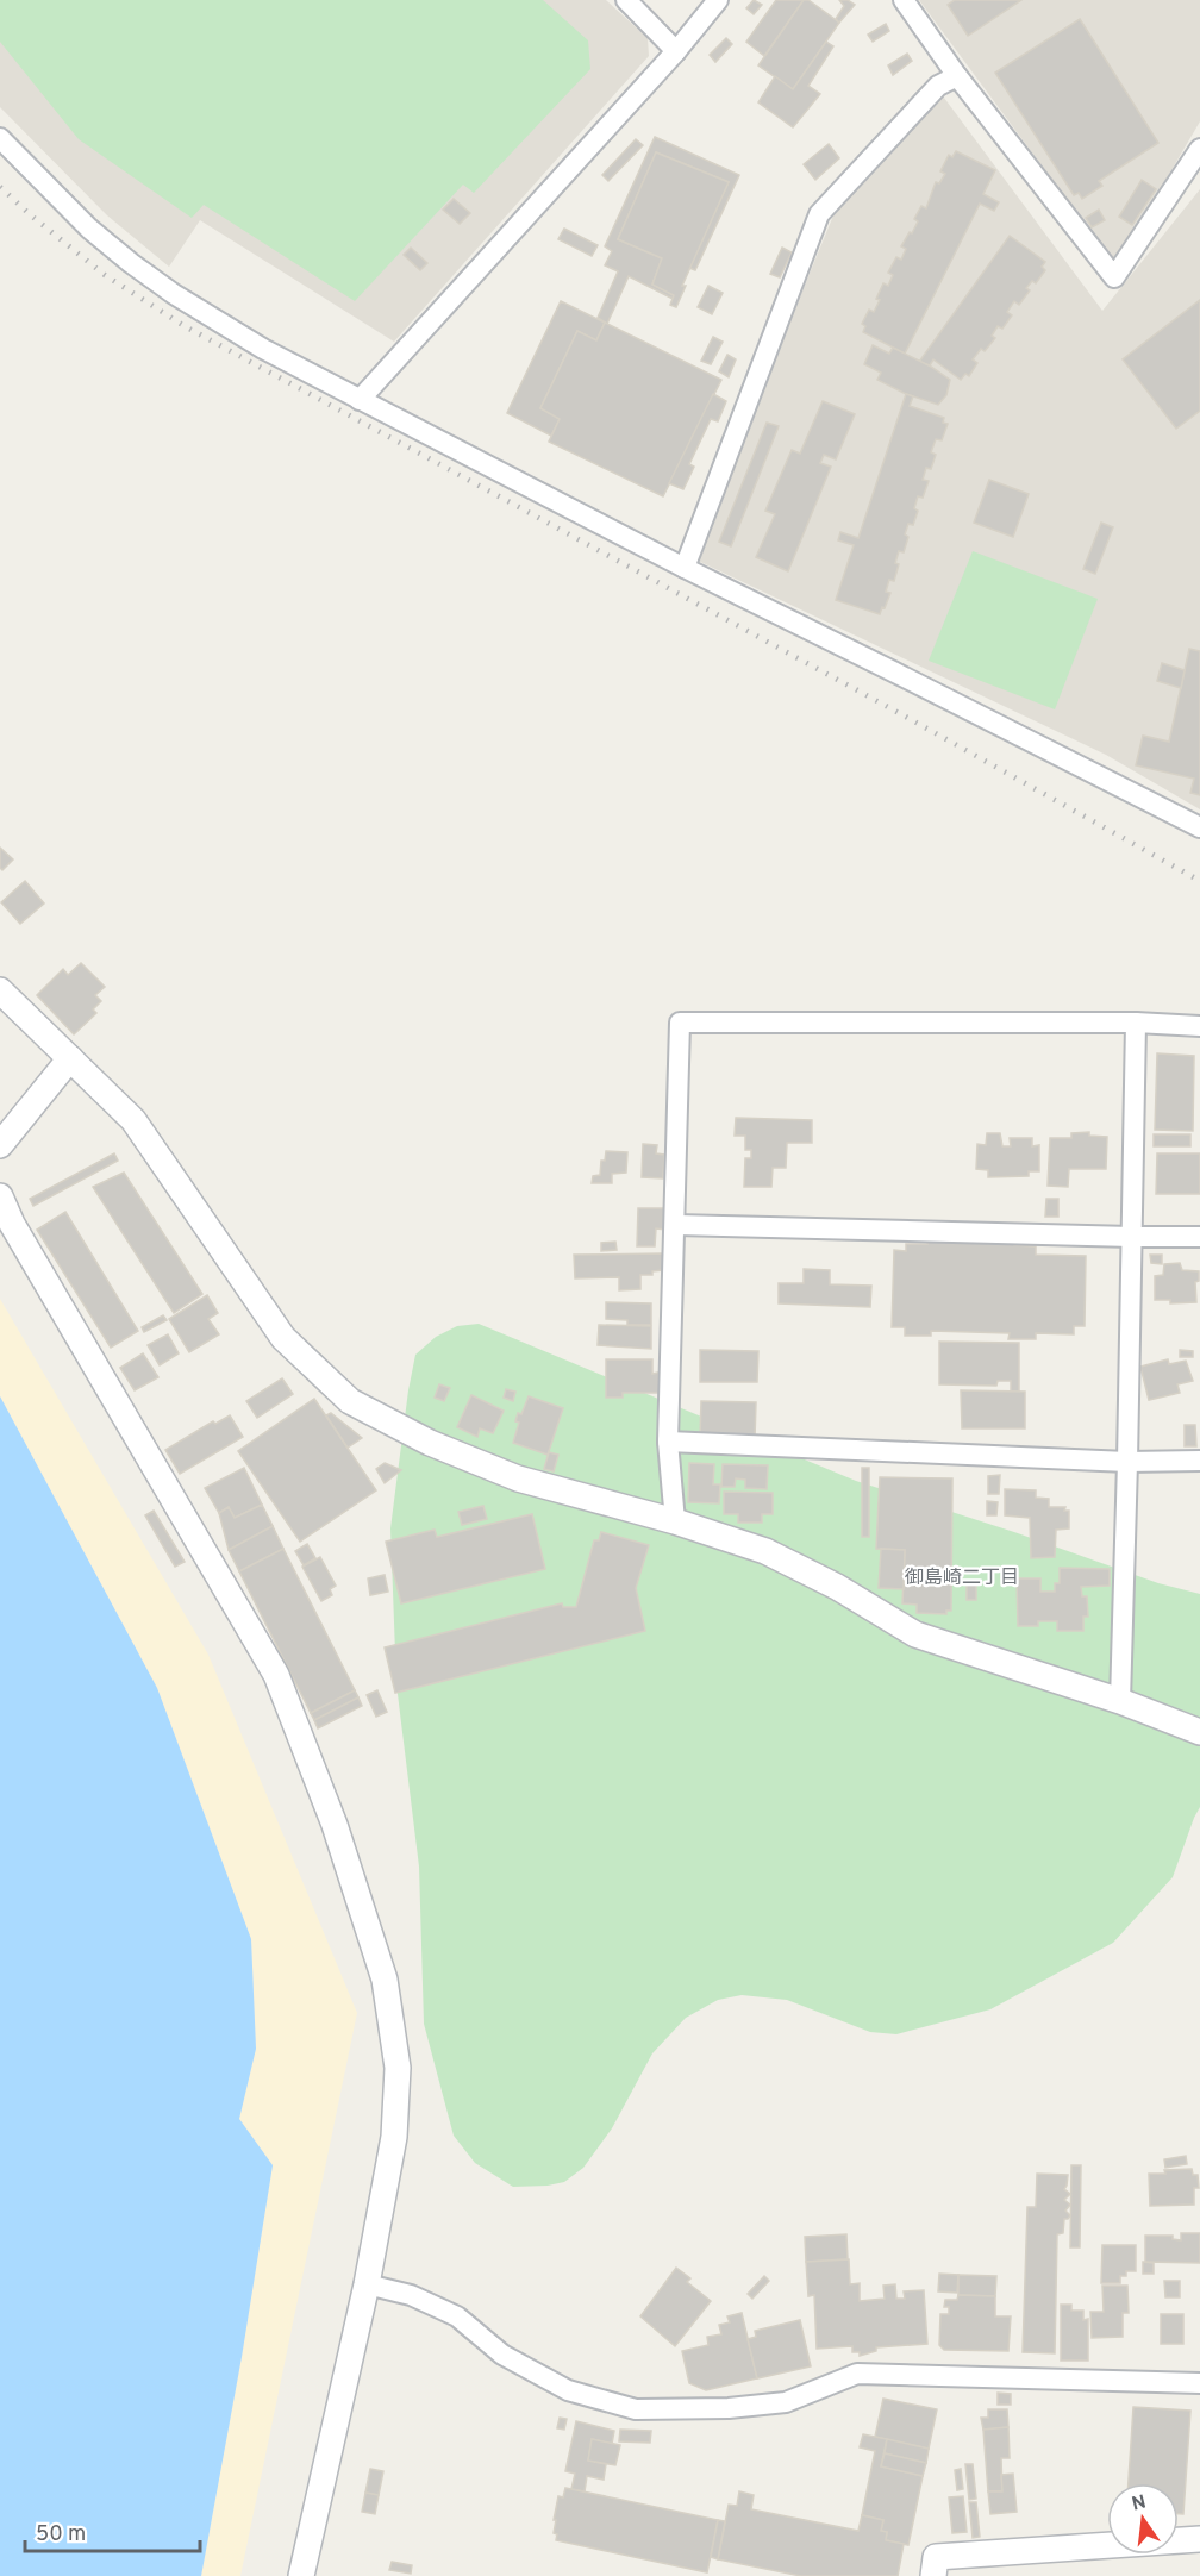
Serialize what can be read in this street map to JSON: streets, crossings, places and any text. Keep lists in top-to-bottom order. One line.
{"districts":["御島崎二丁目"],"scale_bar":"50 m","north":"top"}
